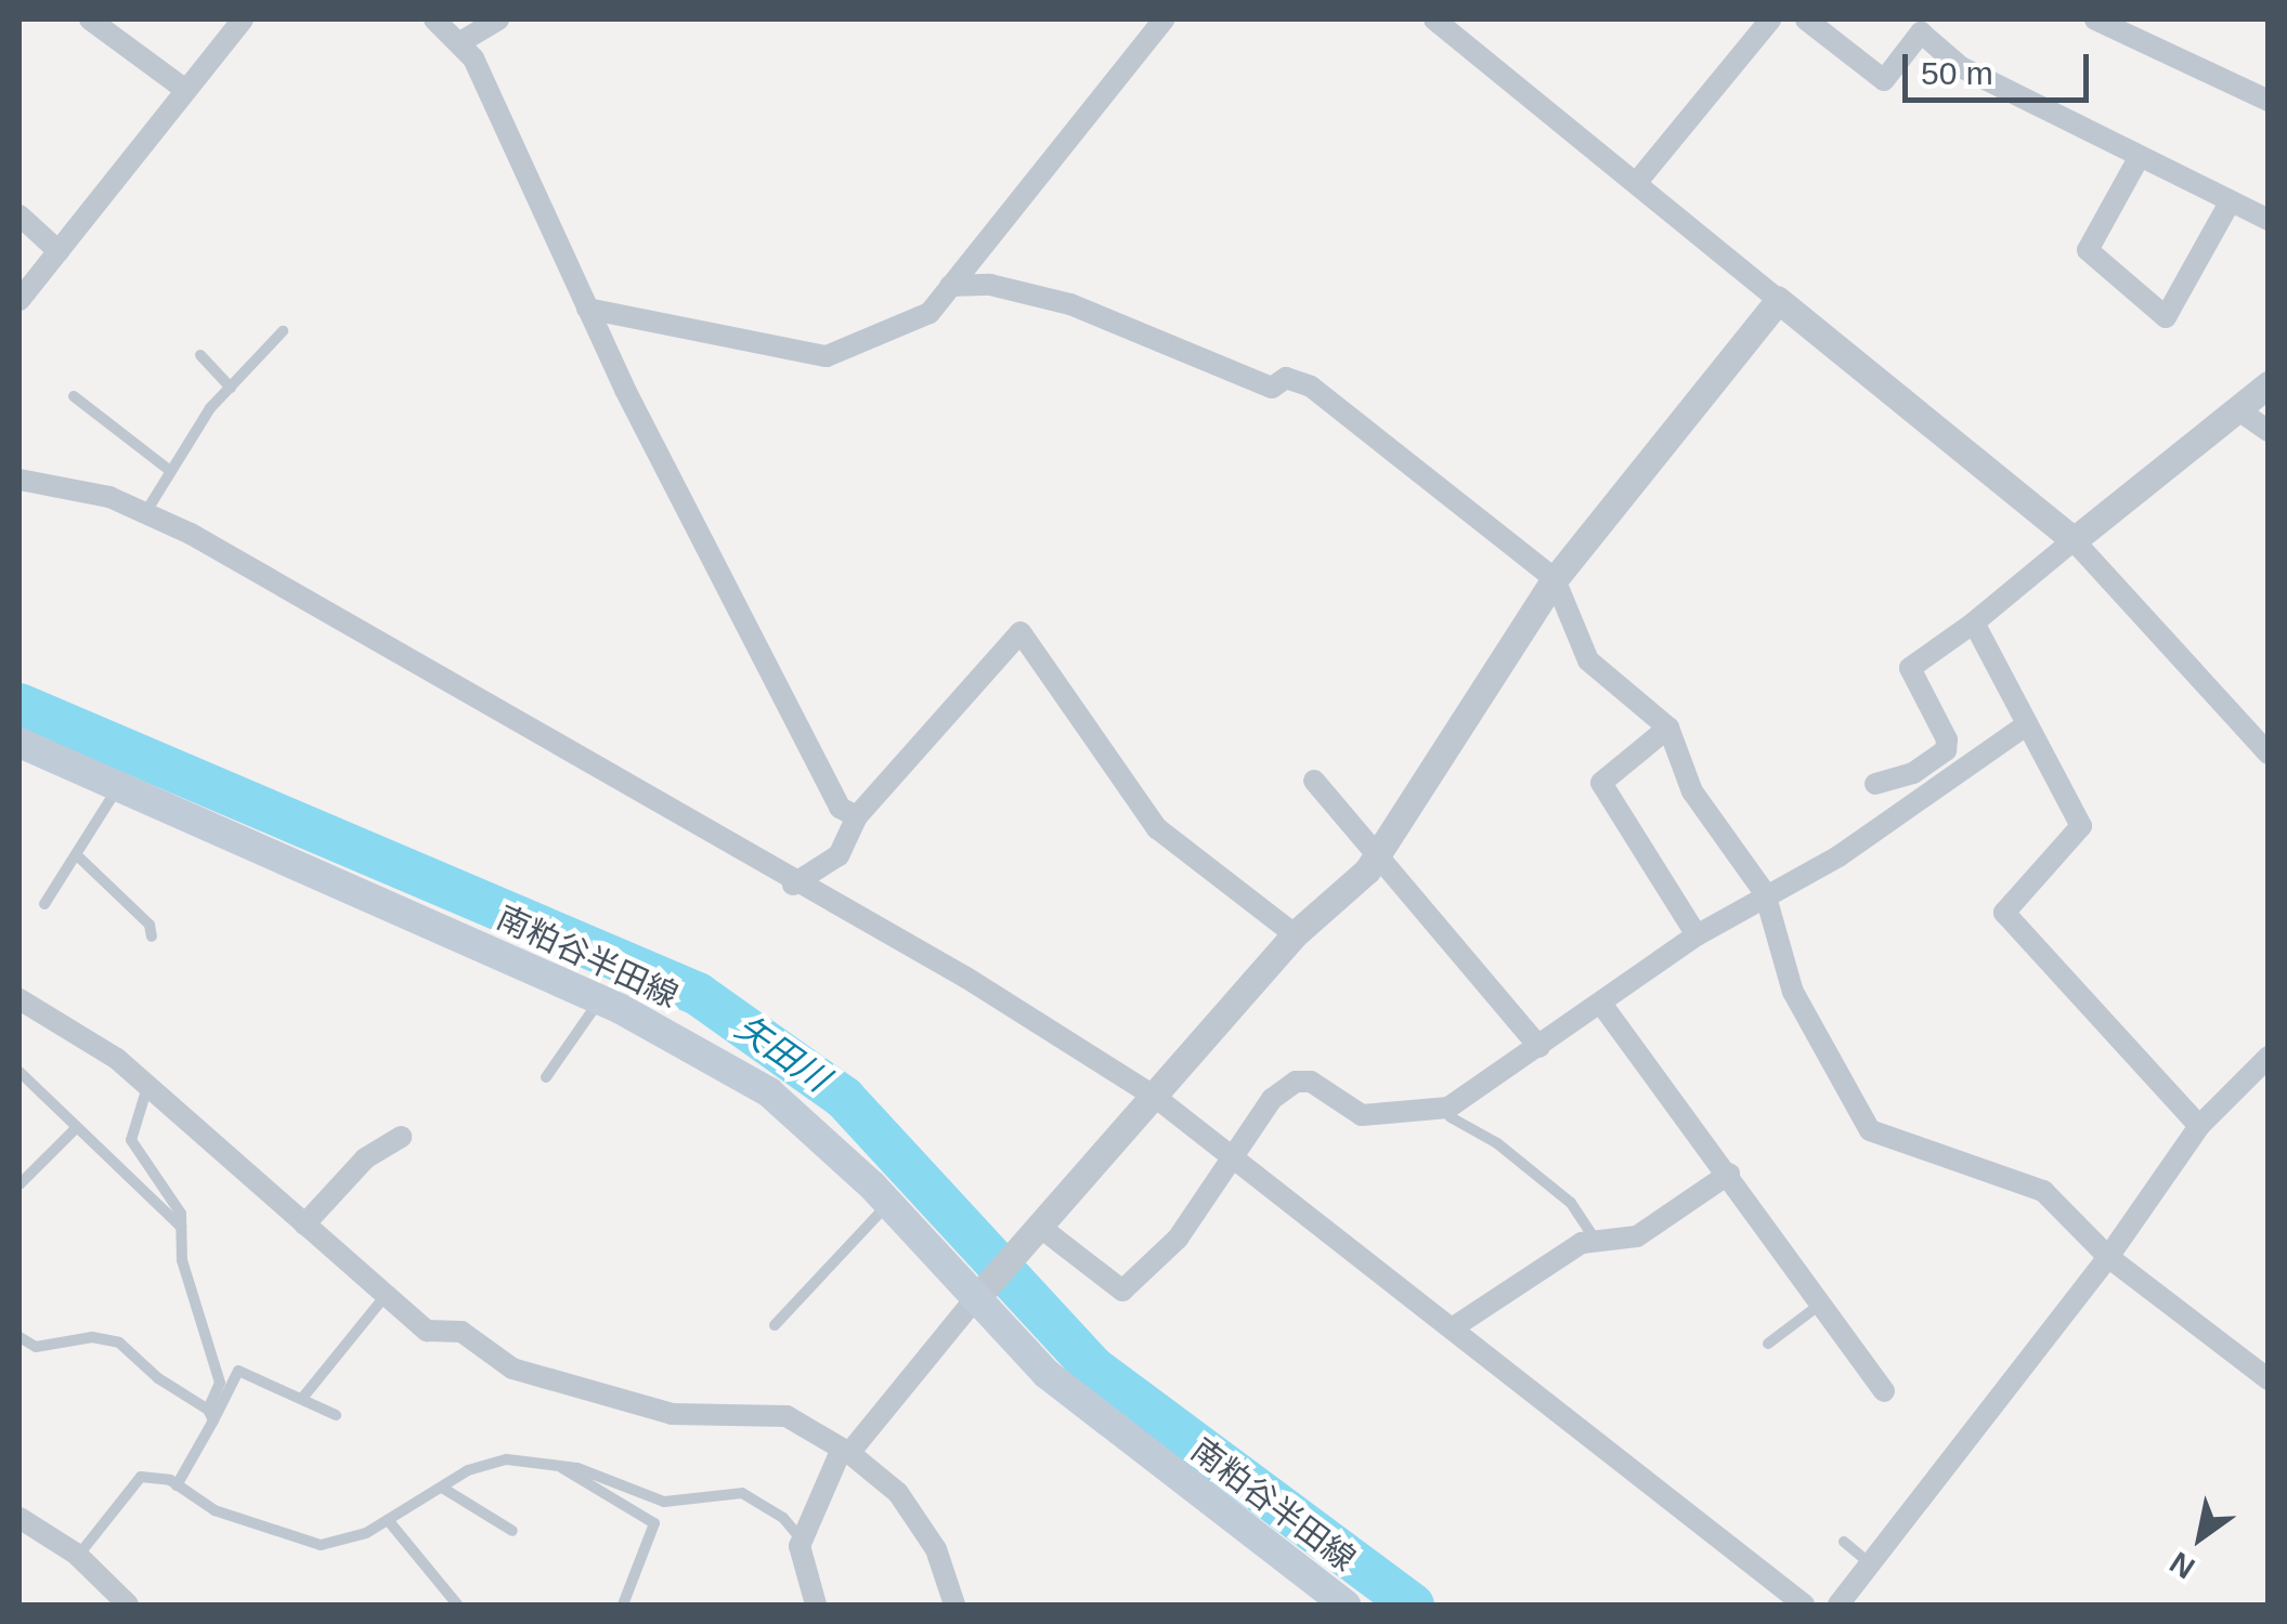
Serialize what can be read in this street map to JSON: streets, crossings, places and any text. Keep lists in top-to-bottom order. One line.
{"streets":{"main road":["南粕谷半田線"]},"water":["矢田川"],"scale_bar":"50 m","north":"bottom left"}
